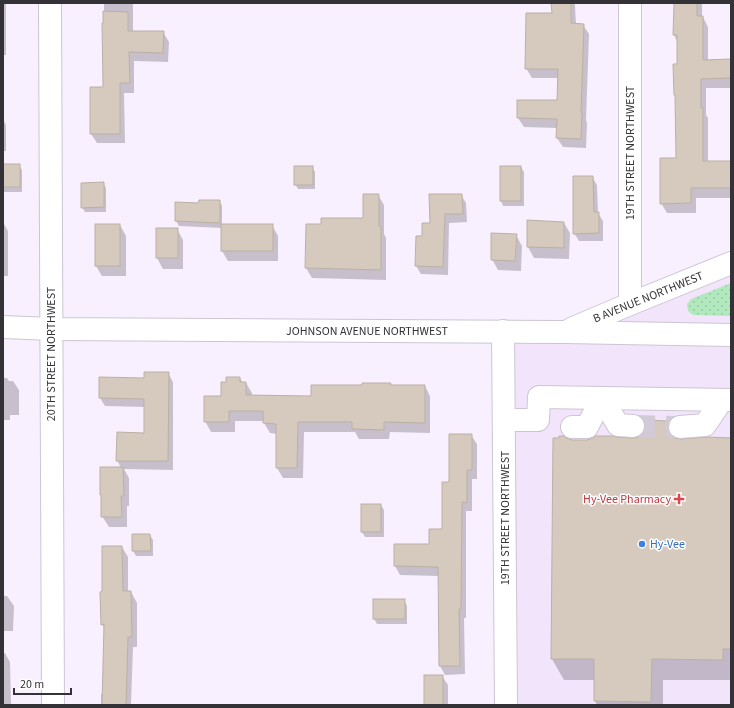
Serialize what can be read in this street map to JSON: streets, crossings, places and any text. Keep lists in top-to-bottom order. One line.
{"streets":{"street":["19TH STREET NORTHWEST","B AVENUE NORTHWEST","JOHNSON AVENUE NORTHWEST","20TH STREET NORTHWEST"]},"crossings":[["19TH STREET NORTHWEST","B AVENUE NORTHWEST"],["19TH STREET NORTHWEST","JOHNSON AVENUE NORTHWEST"],["B AVENUE NORTHWEST","JOHNSON AVENUE NORTHWEST"],["JOHNSON AVENUE NORTHWEST","20TH STREET NORTHWEST"]],"places":{"health":["Hy-Vee Pharmacy"],"other":["Hy-Vee"]},"scale_bar":"20 m"}
